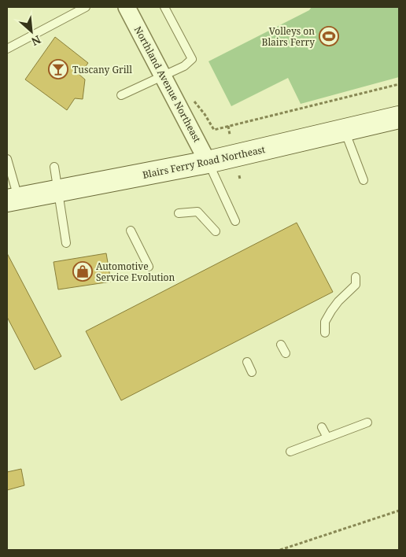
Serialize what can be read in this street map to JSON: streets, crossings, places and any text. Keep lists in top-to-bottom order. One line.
{"streets":{"main road":["Blairs Ferry Road Northeast"],"street":["Northland Avenue Northeast"]},"crossings":[["Northland Avenue Northeast","Blairs Ferry Road Northeast"]],"places":{"sports":["Volleys on Blairs Ferry"],"bar":["Tuscany Grill"],"shop":["Automotive Service Evolution"]},"north":"bottom right"}
